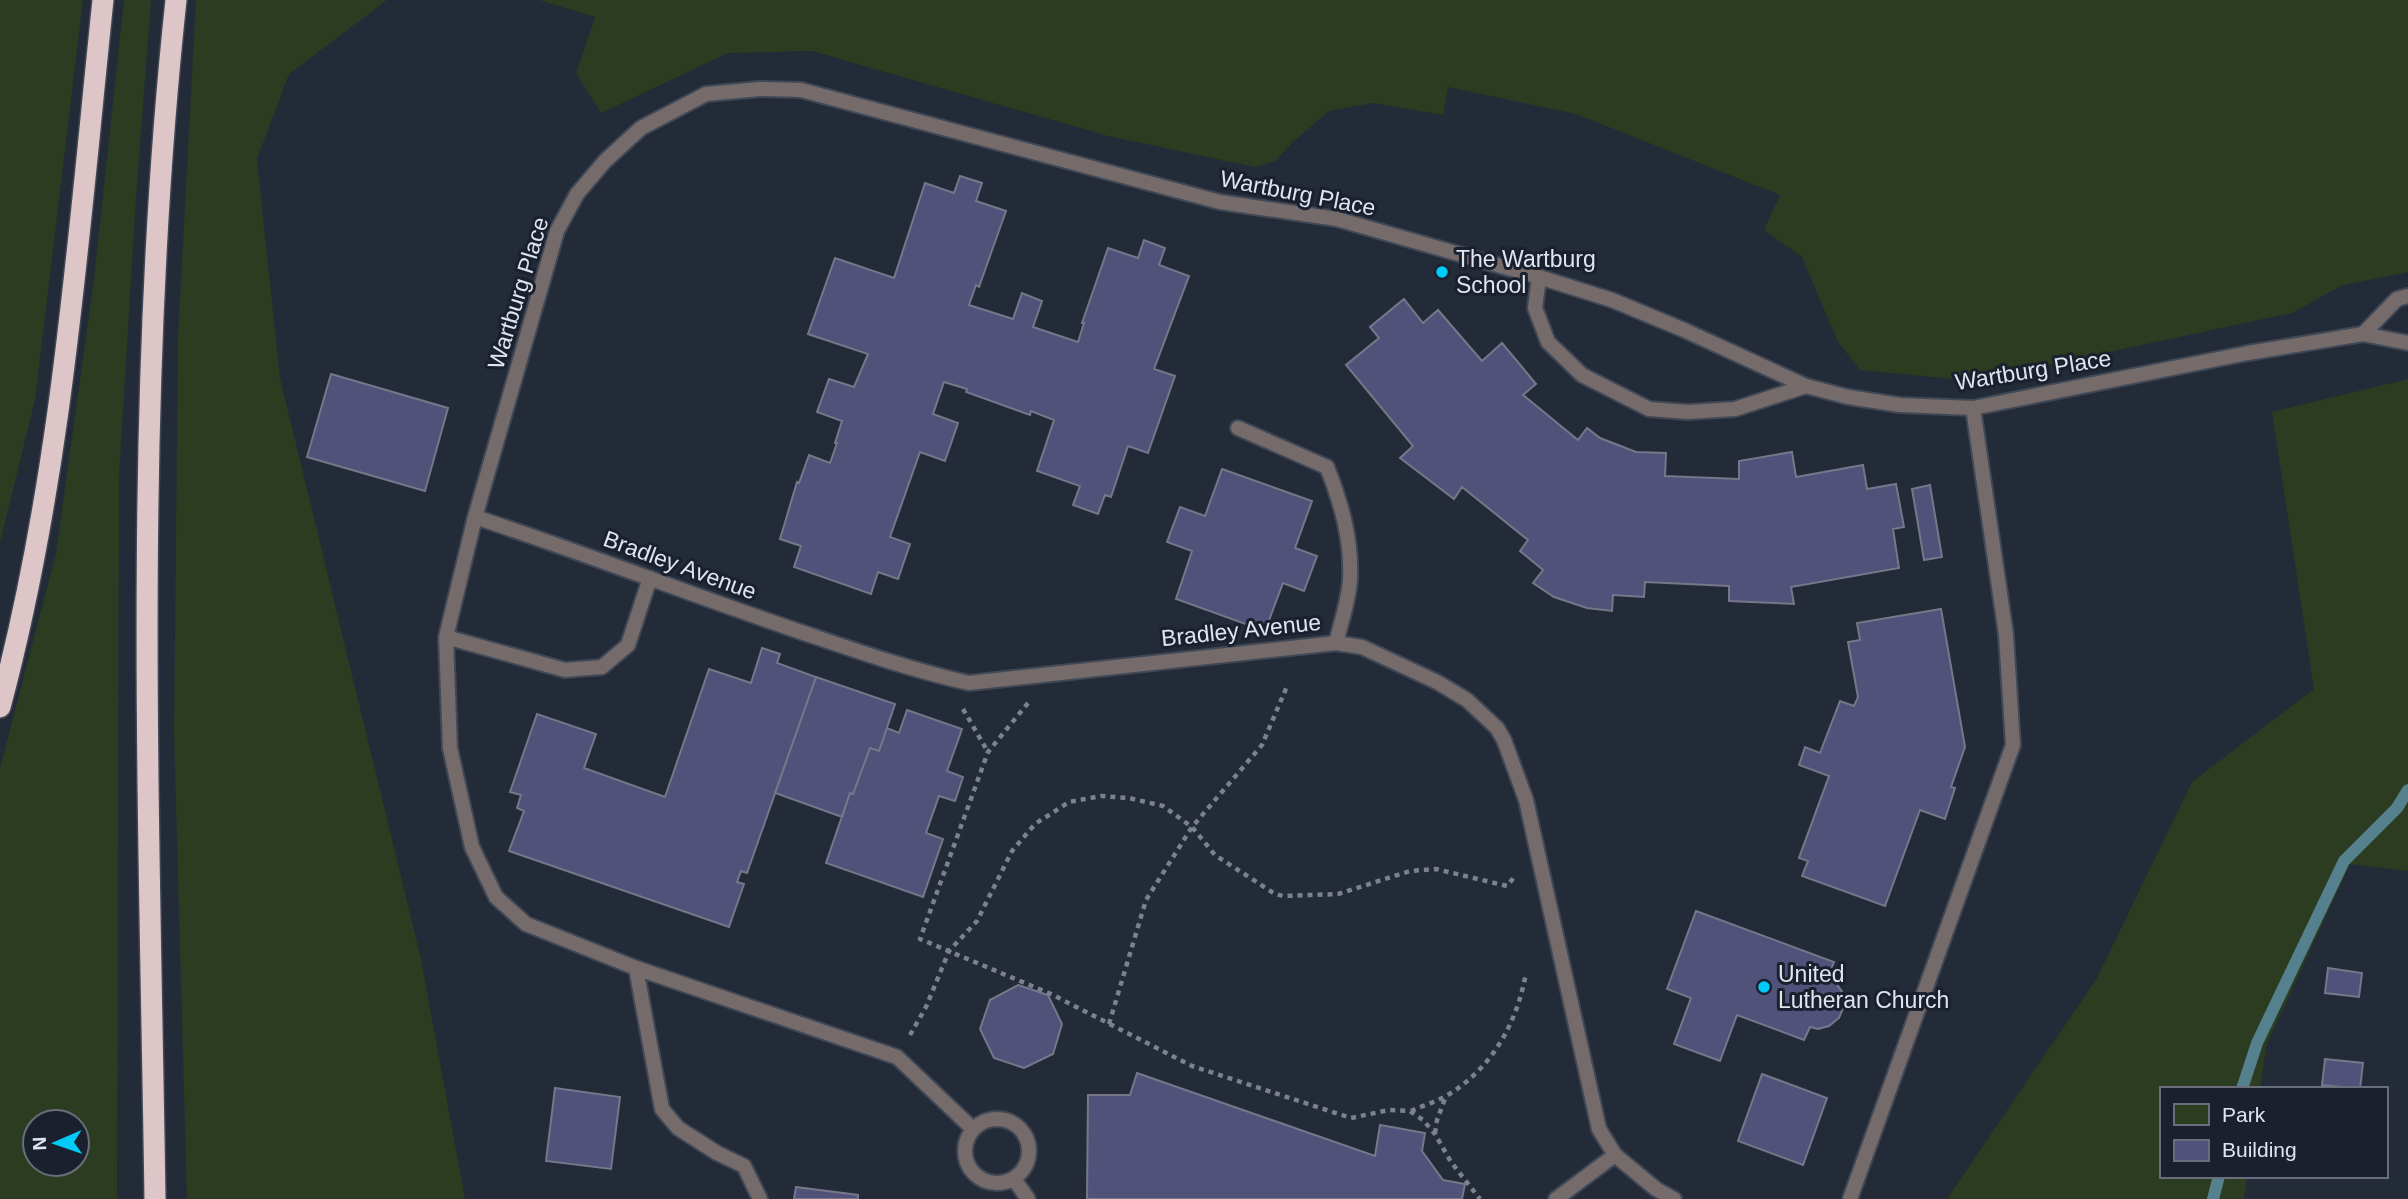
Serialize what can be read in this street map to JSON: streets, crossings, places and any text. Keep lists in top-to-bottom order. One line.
{"streets":{"lane":["Wartburg Place","Bradley Avenue"]},"crossings":[["Wartburg Place","Bradley Avenue"]],"places":["The Wartburg School","United Lutheran Church"],"legend":["Park","Building"],"north":"left"}
